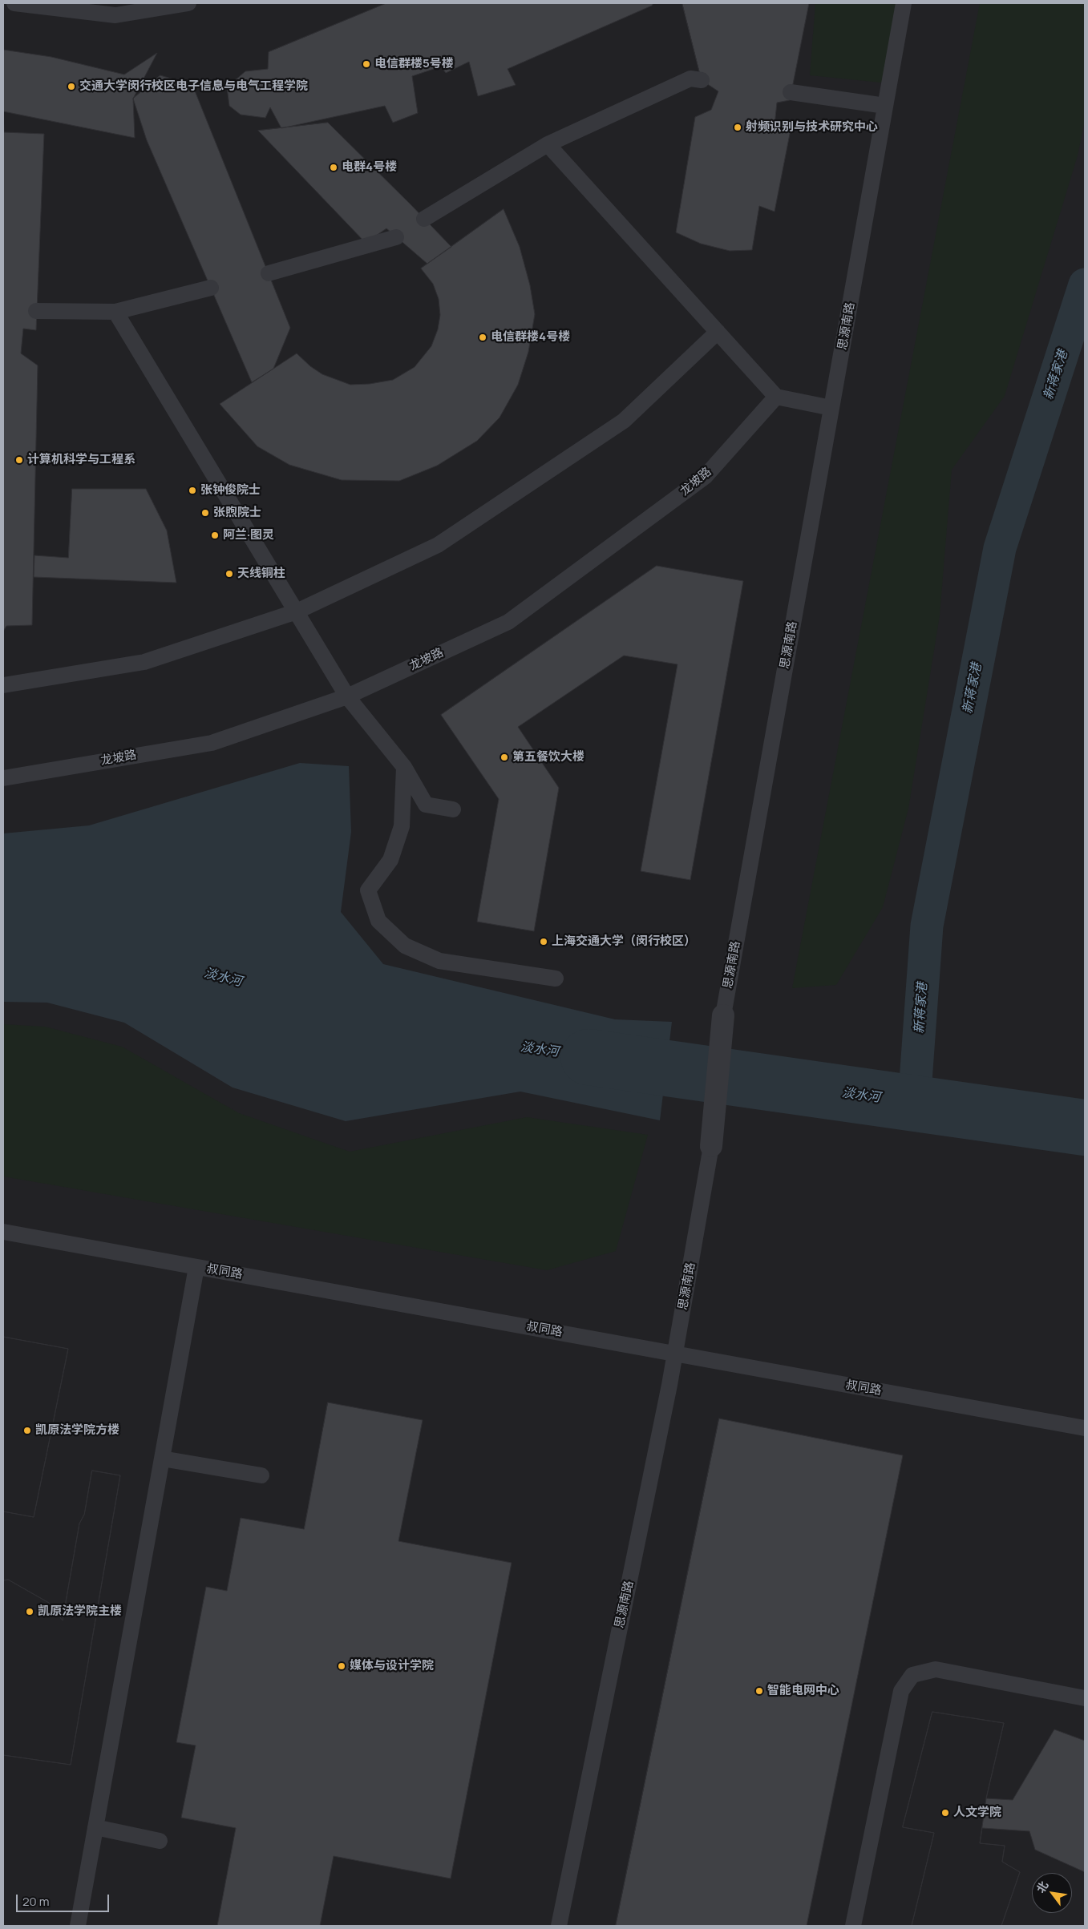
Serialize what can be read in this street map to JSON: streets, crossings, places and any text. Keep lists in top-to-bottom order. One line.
{"streets":{"street":["思源南路"],"lane":["龙坡路","叔同路"]},"crossings":[["思源南路","叔同路"]],"water":["新蒋家港","淡水河"],"places":["电信群楼5号楼","交通大学闵行校区电子信息与电气工程学院","射频识别与技术研究中心","电群4号楼","电信群楼4号楼","计算机科学与工程系","张钟俊院士","张煦院士","阿兰·图灵","天线铜柱","第五餐饮大楼","上海交通大学（闵行校区）","凯原法学院方楼","凯原法学院主楼","媒体与设计学院","智能电网中心","人文学院"],"scale_bar":"20 m","north":"top left"}
